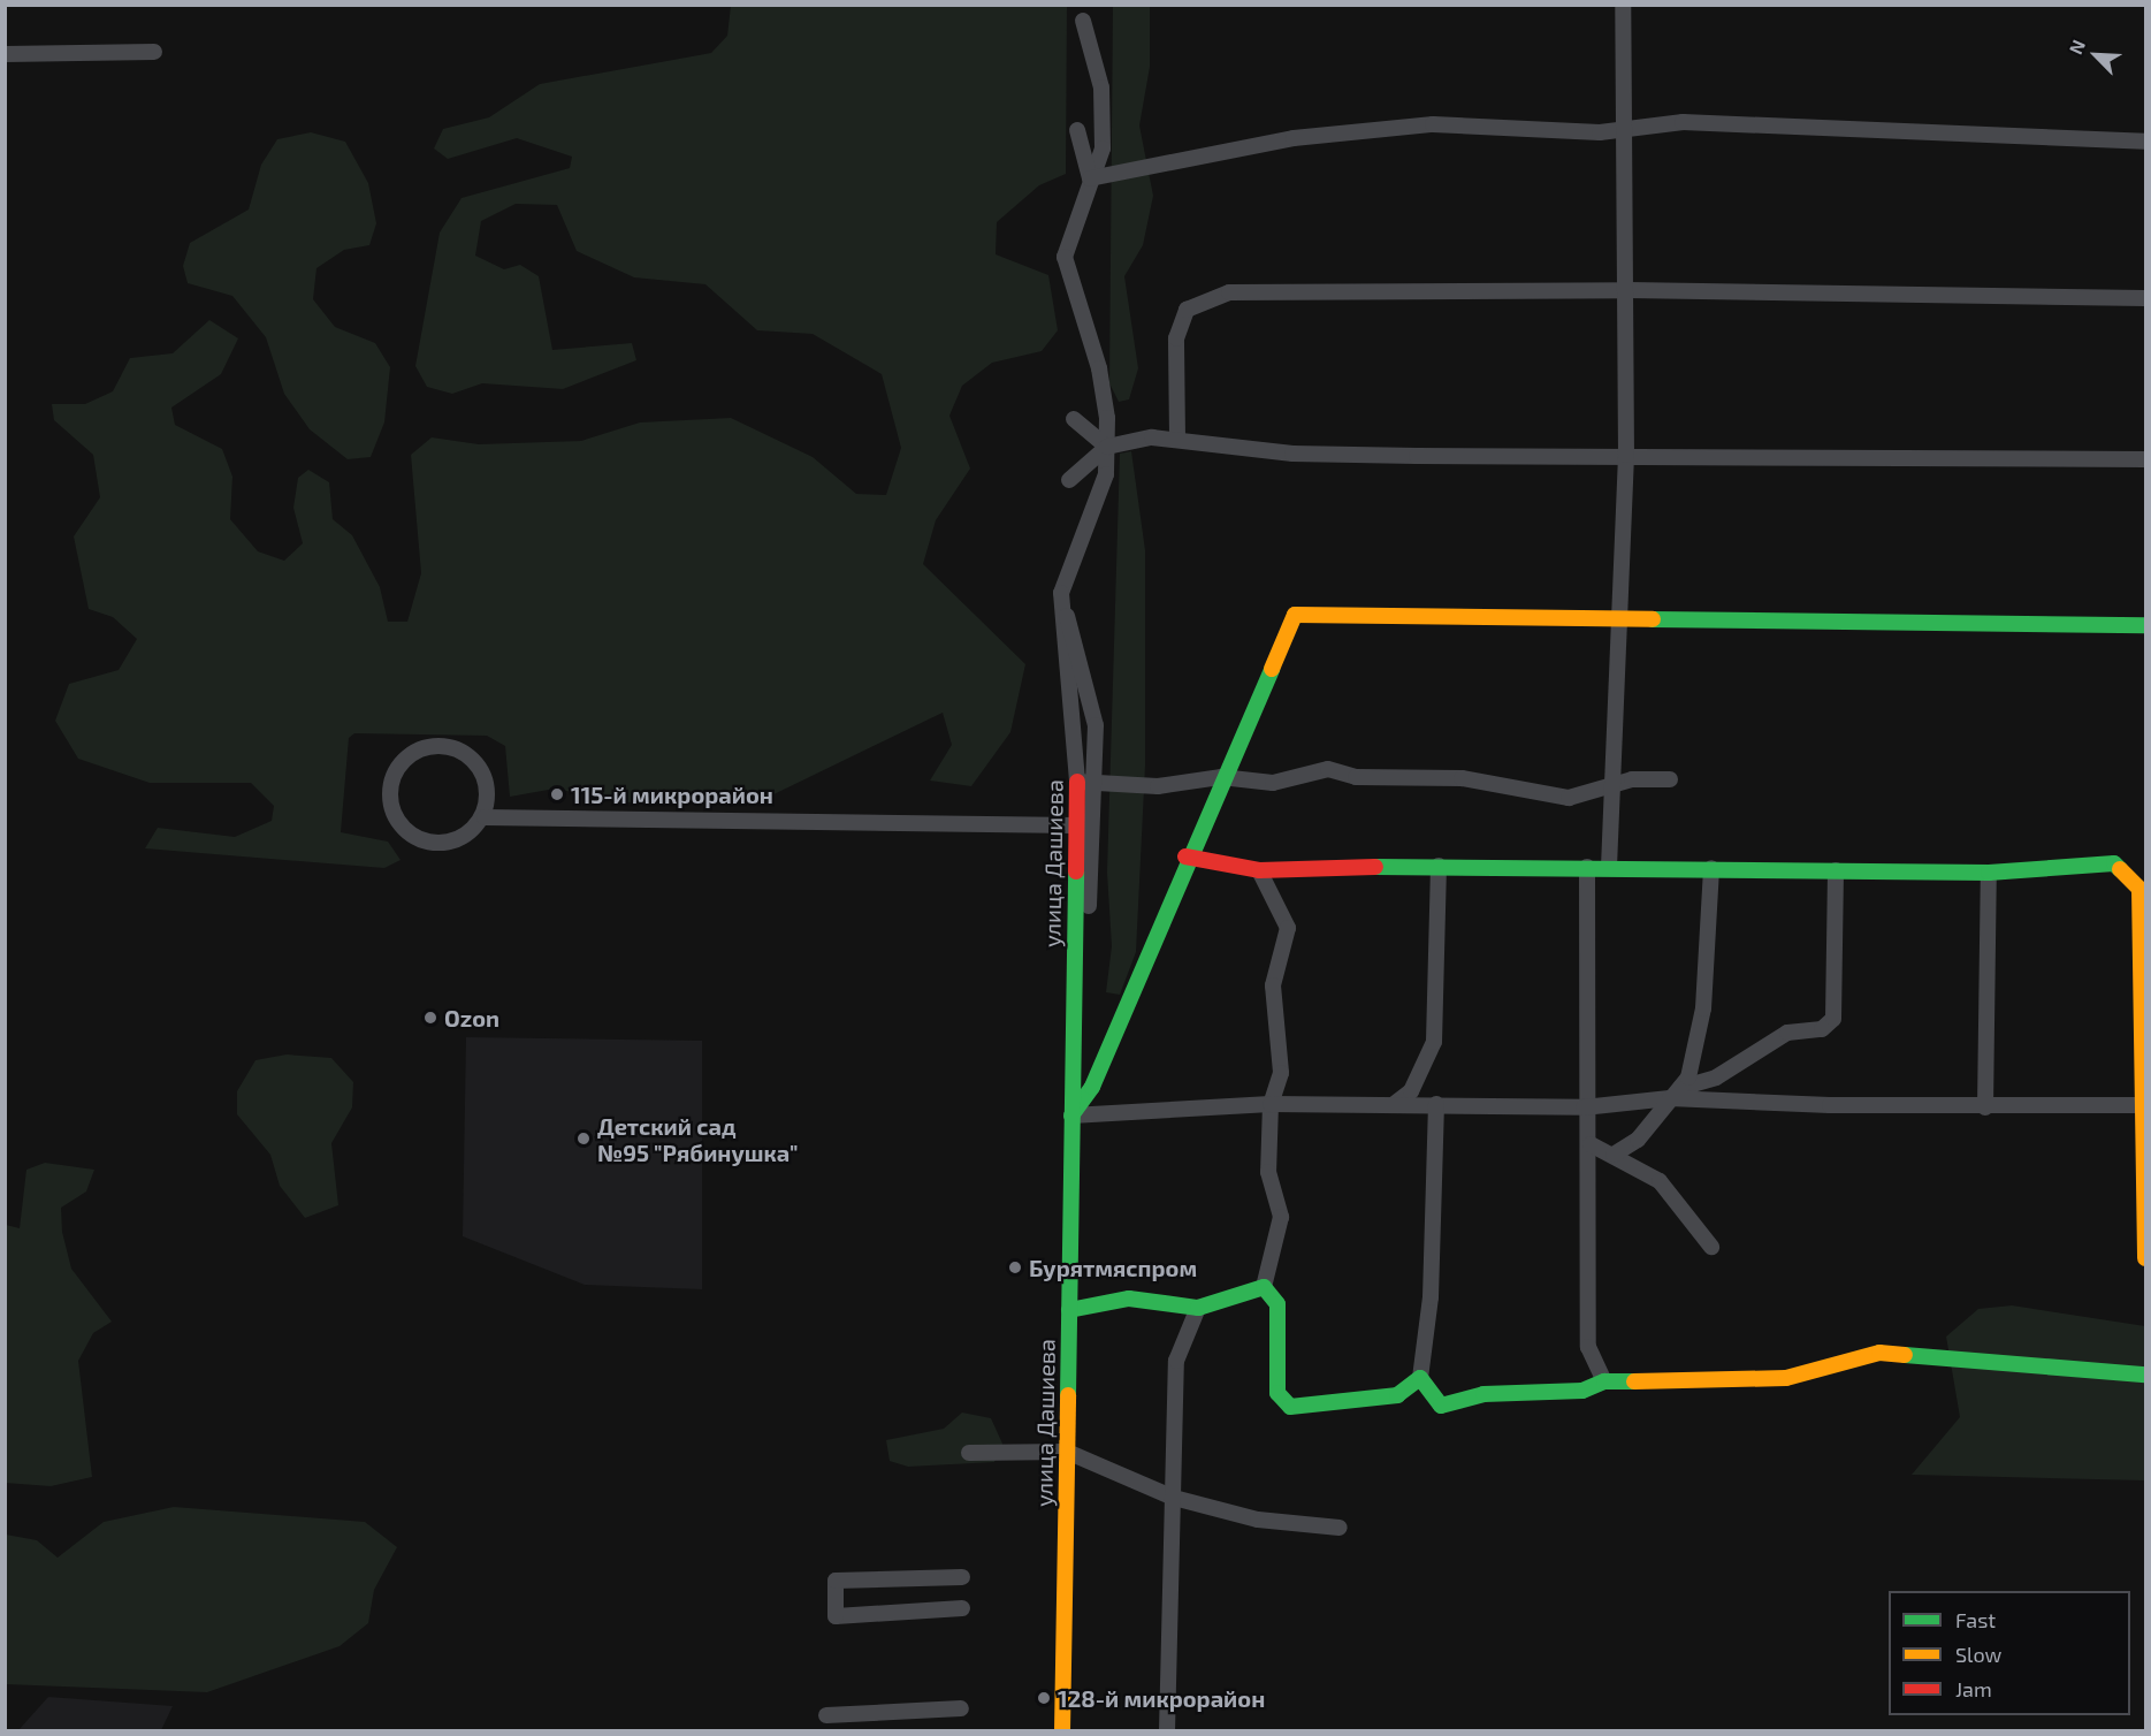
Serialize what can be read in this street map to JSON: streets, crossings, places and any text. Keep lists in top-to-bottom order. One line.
{"streets":{"street":["улица Дашиева"]},"places":["115-й микрорайон","Ozon","Детский сад №95 \"Рябинушка\"","Бурятмяспром","128-й микрорайон"],"legend":["Fast","Slow","Jam"],"north":"top left"}
